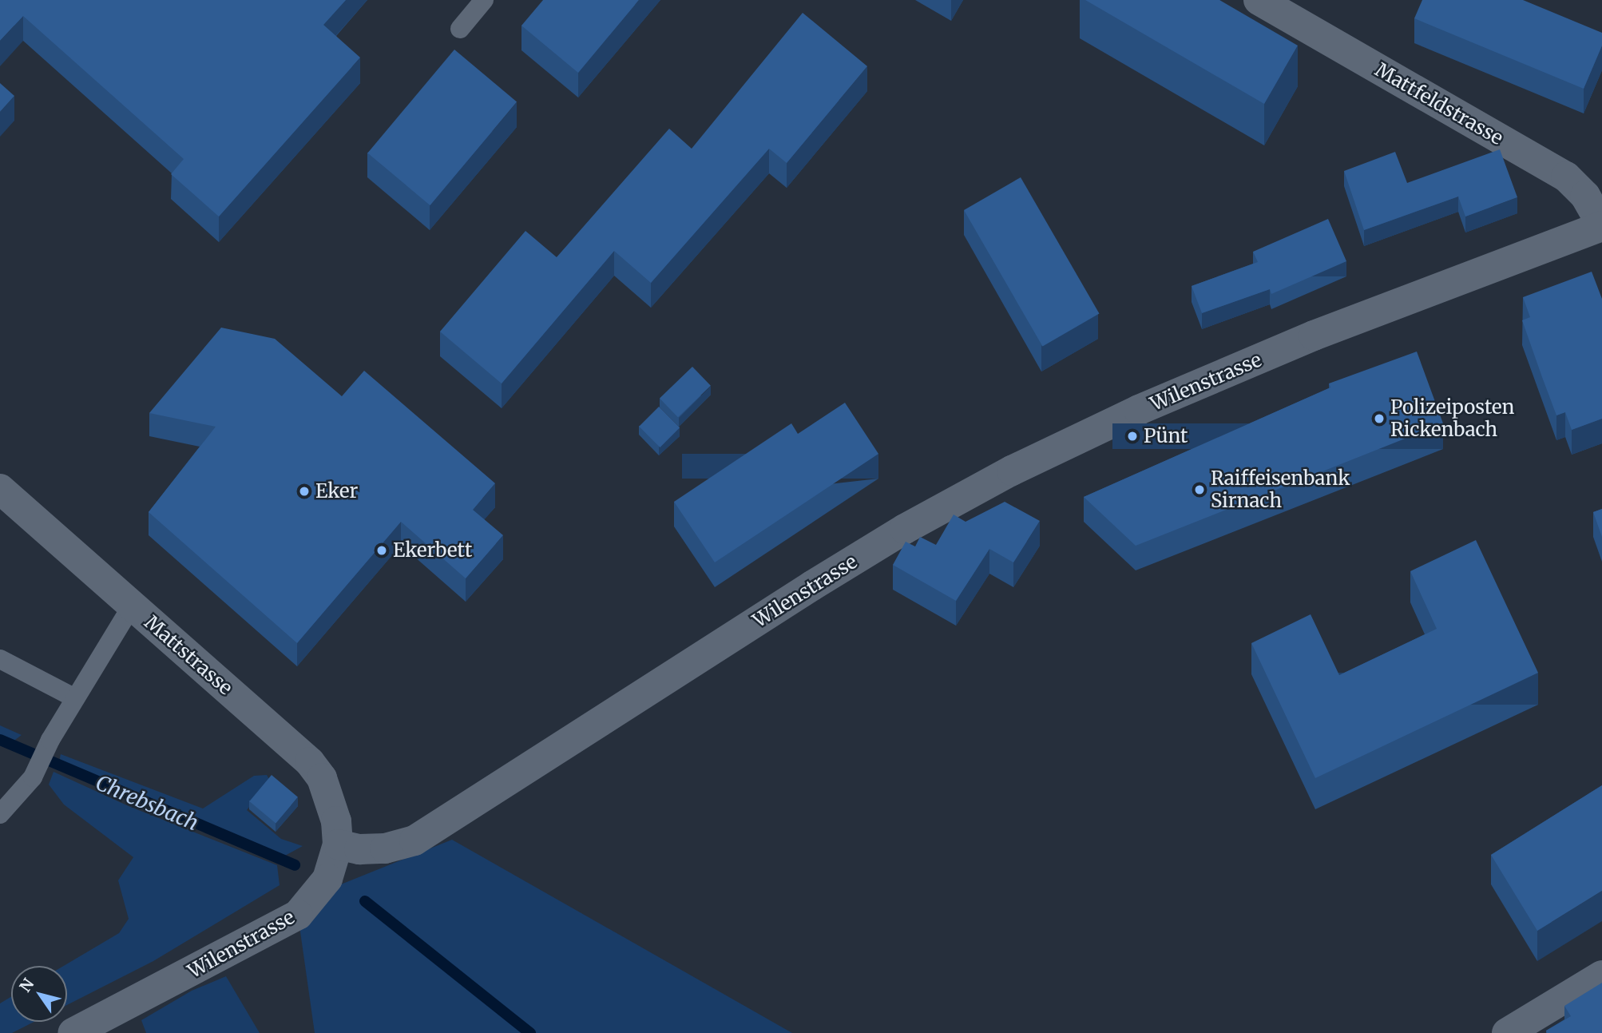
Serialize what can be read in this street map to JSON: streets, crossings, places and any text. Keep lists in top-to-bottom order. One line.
{"streets":{"street":["Mattfeldstrasse","Wilenstrasse","Mattstrasse"]},"crossings":[["Mattfeldstrasse","Wilenstrasse"],["Wilenstrasse","Mattstrasse"]],"water":["Chrebsbach"],"places":["Polizeiposten Rickenbach","Pünt","Raiffeisenbank Sirnach","Eker","Ekerbett"],"north":"top left"}
